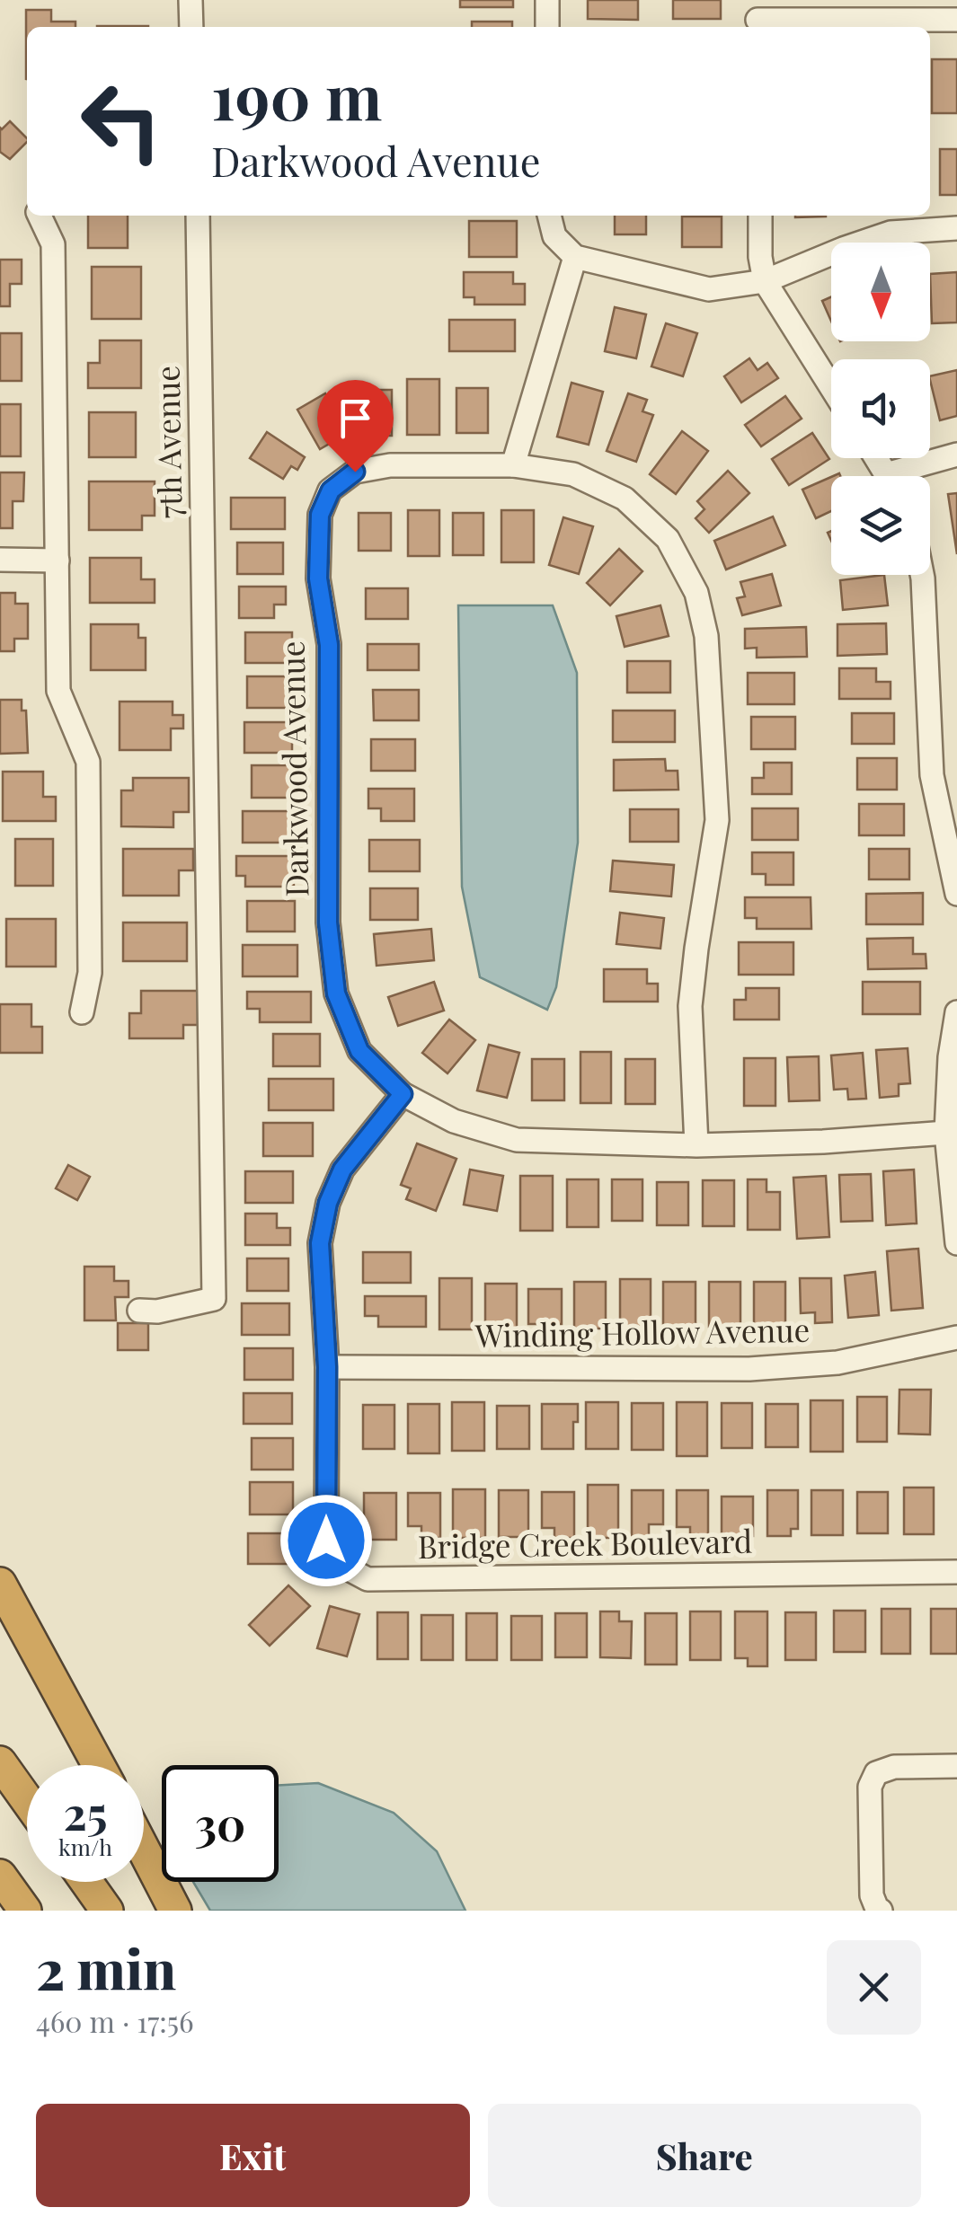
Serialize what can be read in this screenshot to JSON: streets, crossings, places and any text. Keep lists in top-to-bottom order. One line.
{"streets":{"street":["7th Avenue","Darkwood Avenue","Winding Hollow Avenue","Bridge Creek Boulevard"]},"crossings":[["Darkwood Avenue","Bridge Creek Boulevard"],["Winding Hollow Avenue","Bridge Creek Boulevard"]],"north":"bottom","page":{"turn":["190 m","Darkwood Avenue"],"speed":"25 km/h","limit":"30","heading":["2 min","460 m · 17:56"],"buttons":["Exit","Share"]}}
